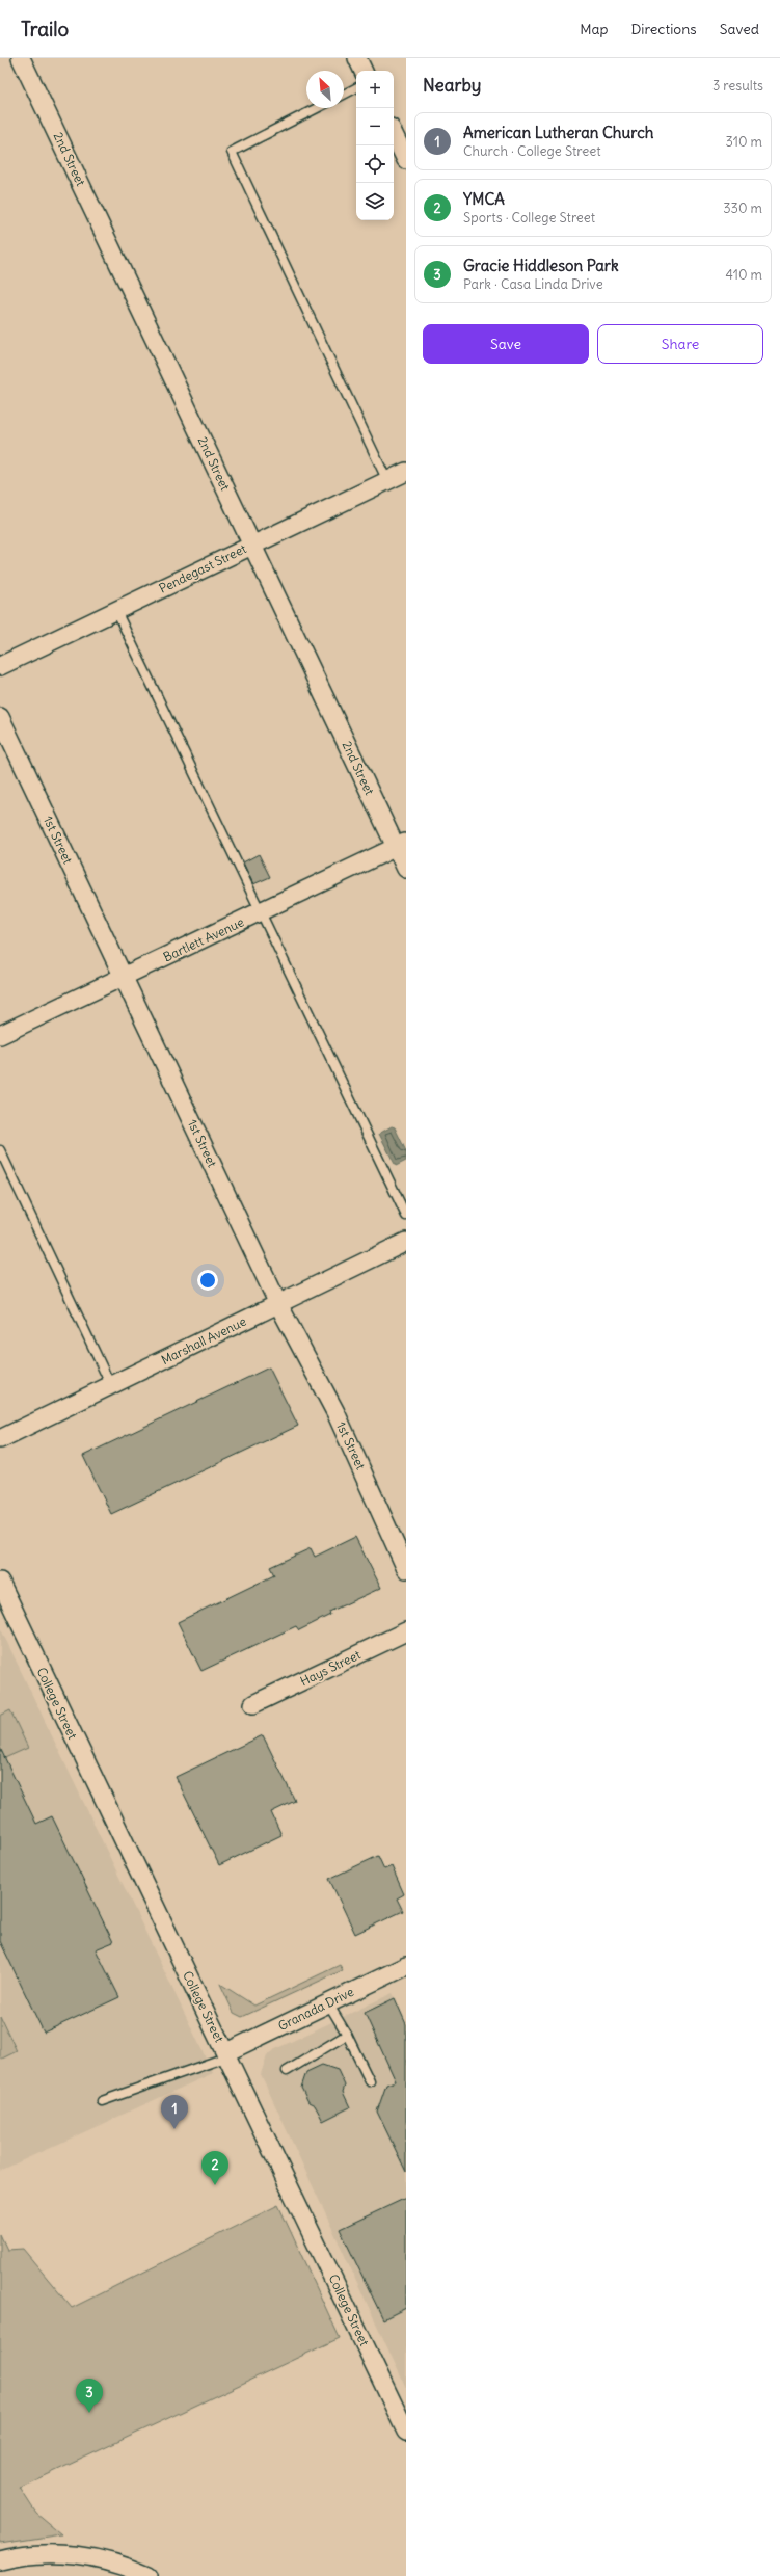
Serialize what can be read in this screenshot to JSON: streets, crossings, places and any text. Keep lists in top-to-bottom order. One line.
{"streets":{"street":["2nd Street","Pendegast Street","1st Street","Bartlett Avenue","Marshall Avenue","Hays Street","College Street","Granada Drive"]},"crossings":[["2nd Street","Pendegast Street"],["2nd Street","Bartlett Avenue"],["1st Street","Bartlett Avenue"],["1st Street","Marshall Avenue"],["College Street","Granada Drive"]],"north":"top left","page":{"header":"Trailo","nav":["Map","Directions","Saved"],"heading":["Nearby","3 results"],"map_buttons":["+","−"],"list":[{"mark":"1","name":"American Lutheran Church","note":"Church · College Street","value":"310 m"},{"mark":"2","name":"YMCA","note":"Sports · College Street","value":"330 m"},{"mark":"3","name":"Gracie Hiddleson Park","note":"Park · Casa Linda Drive","value":"410 m"}],"buttons":["Save","Share"],"pins":["1","2","3"]}}
